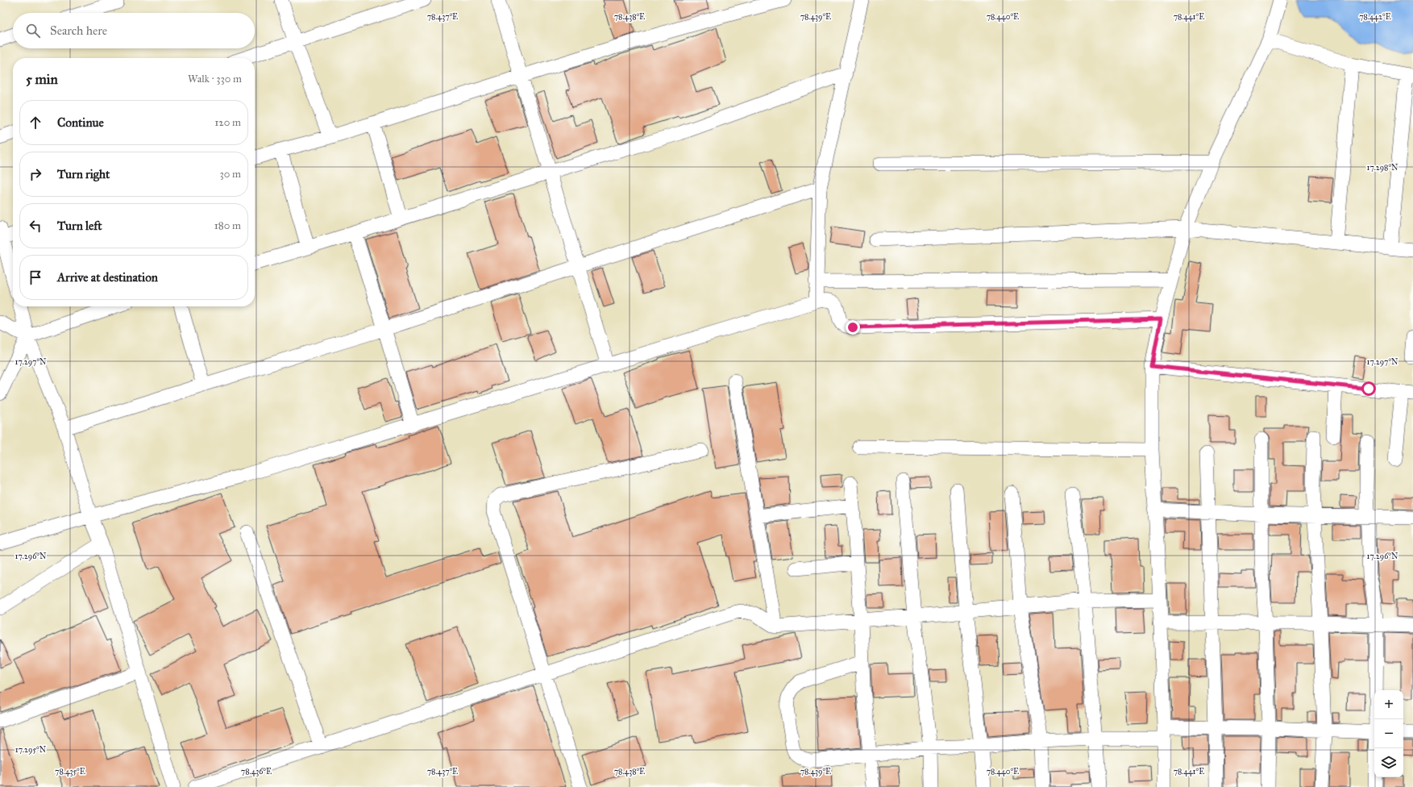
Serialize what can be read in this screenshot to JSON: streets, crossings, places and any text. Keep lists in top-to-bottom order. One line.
{"page":{"search":"Search here","heading":["5 min","Walk · 330 m"],"list":[["Continue","120 m"],["Turn right","30 m"],["Turn left","180 m"],"Arrive at destination"],"map_buttons":["+","−"]},"coordinates":["78.437°E","78.438°E","78.439°E","78.440°E","78.441°E","78.442°E","17.298°N","17.297°N","17.296°N","17.295°N","78.435°E","78.436°E"]}
